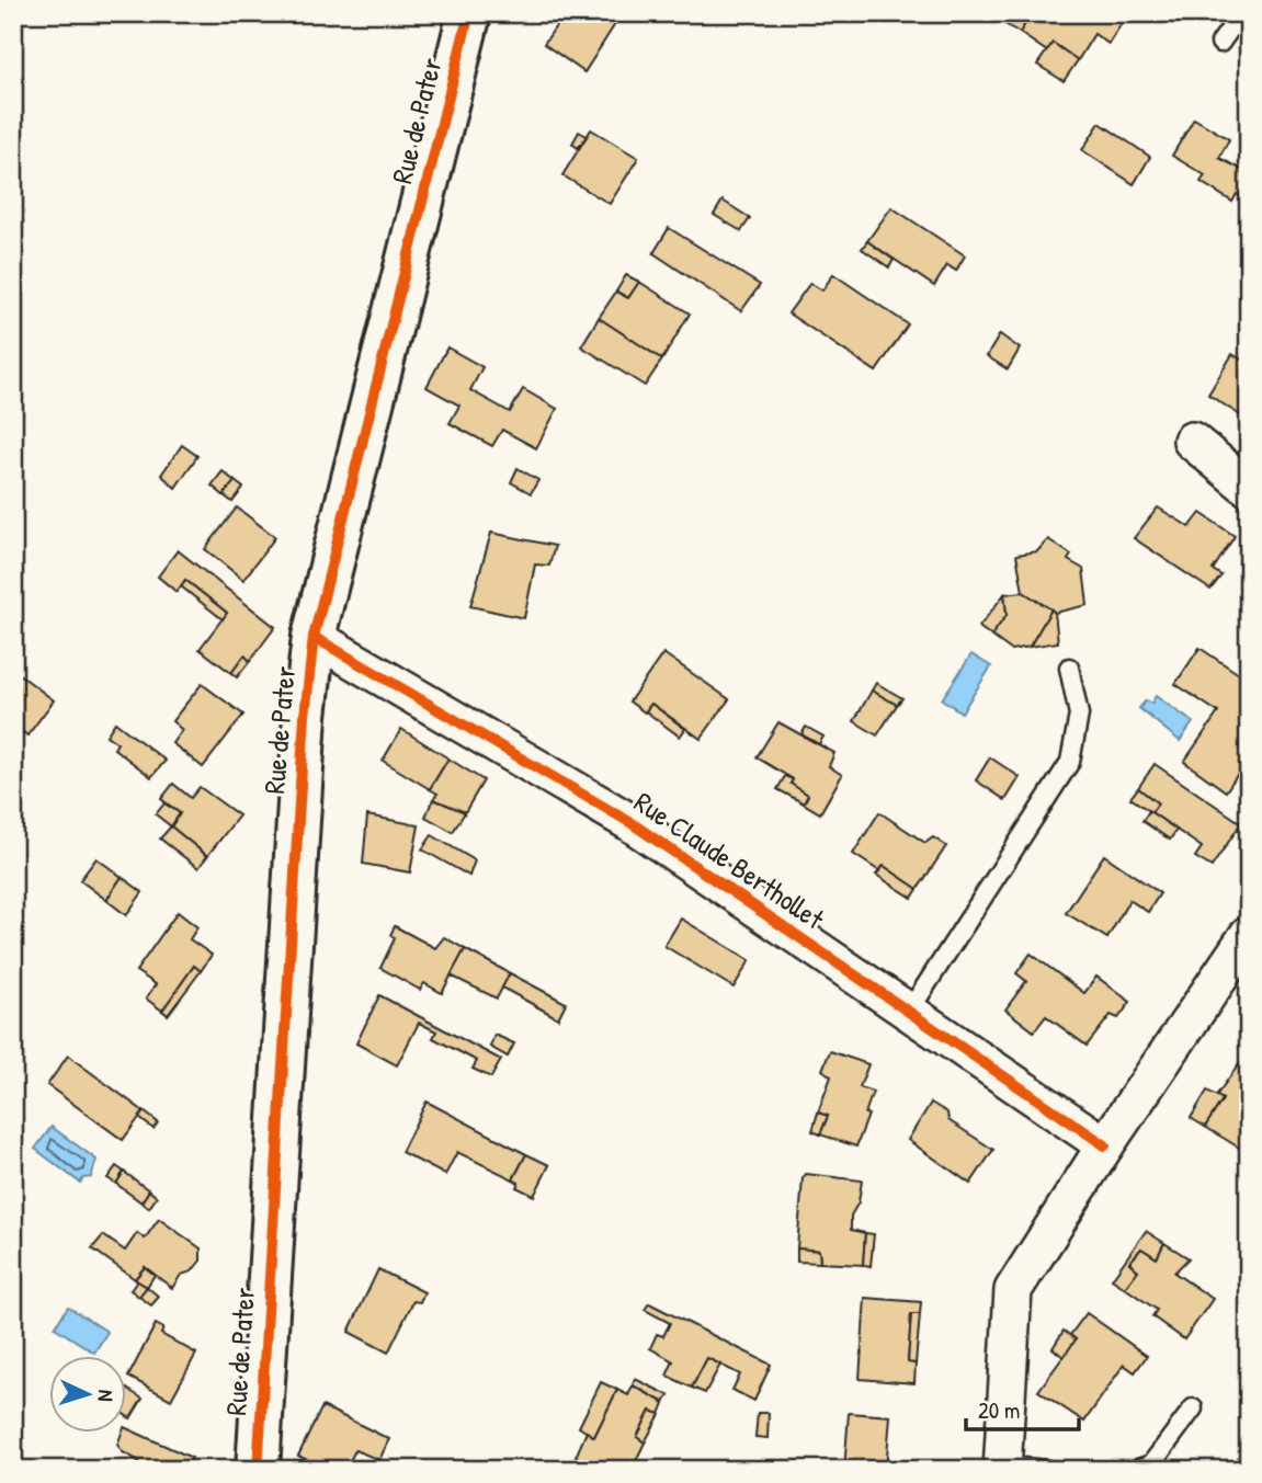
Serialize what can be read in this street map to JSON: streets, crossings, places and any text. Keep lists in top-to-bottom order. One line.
{"streets":{"street":["Rue de Pater","Rue Claude Berthollet"]},"crossings":[["Rue de Pater","Rue Claude Berthollet"]],"scale_bar":"20 m","north":"right"}
